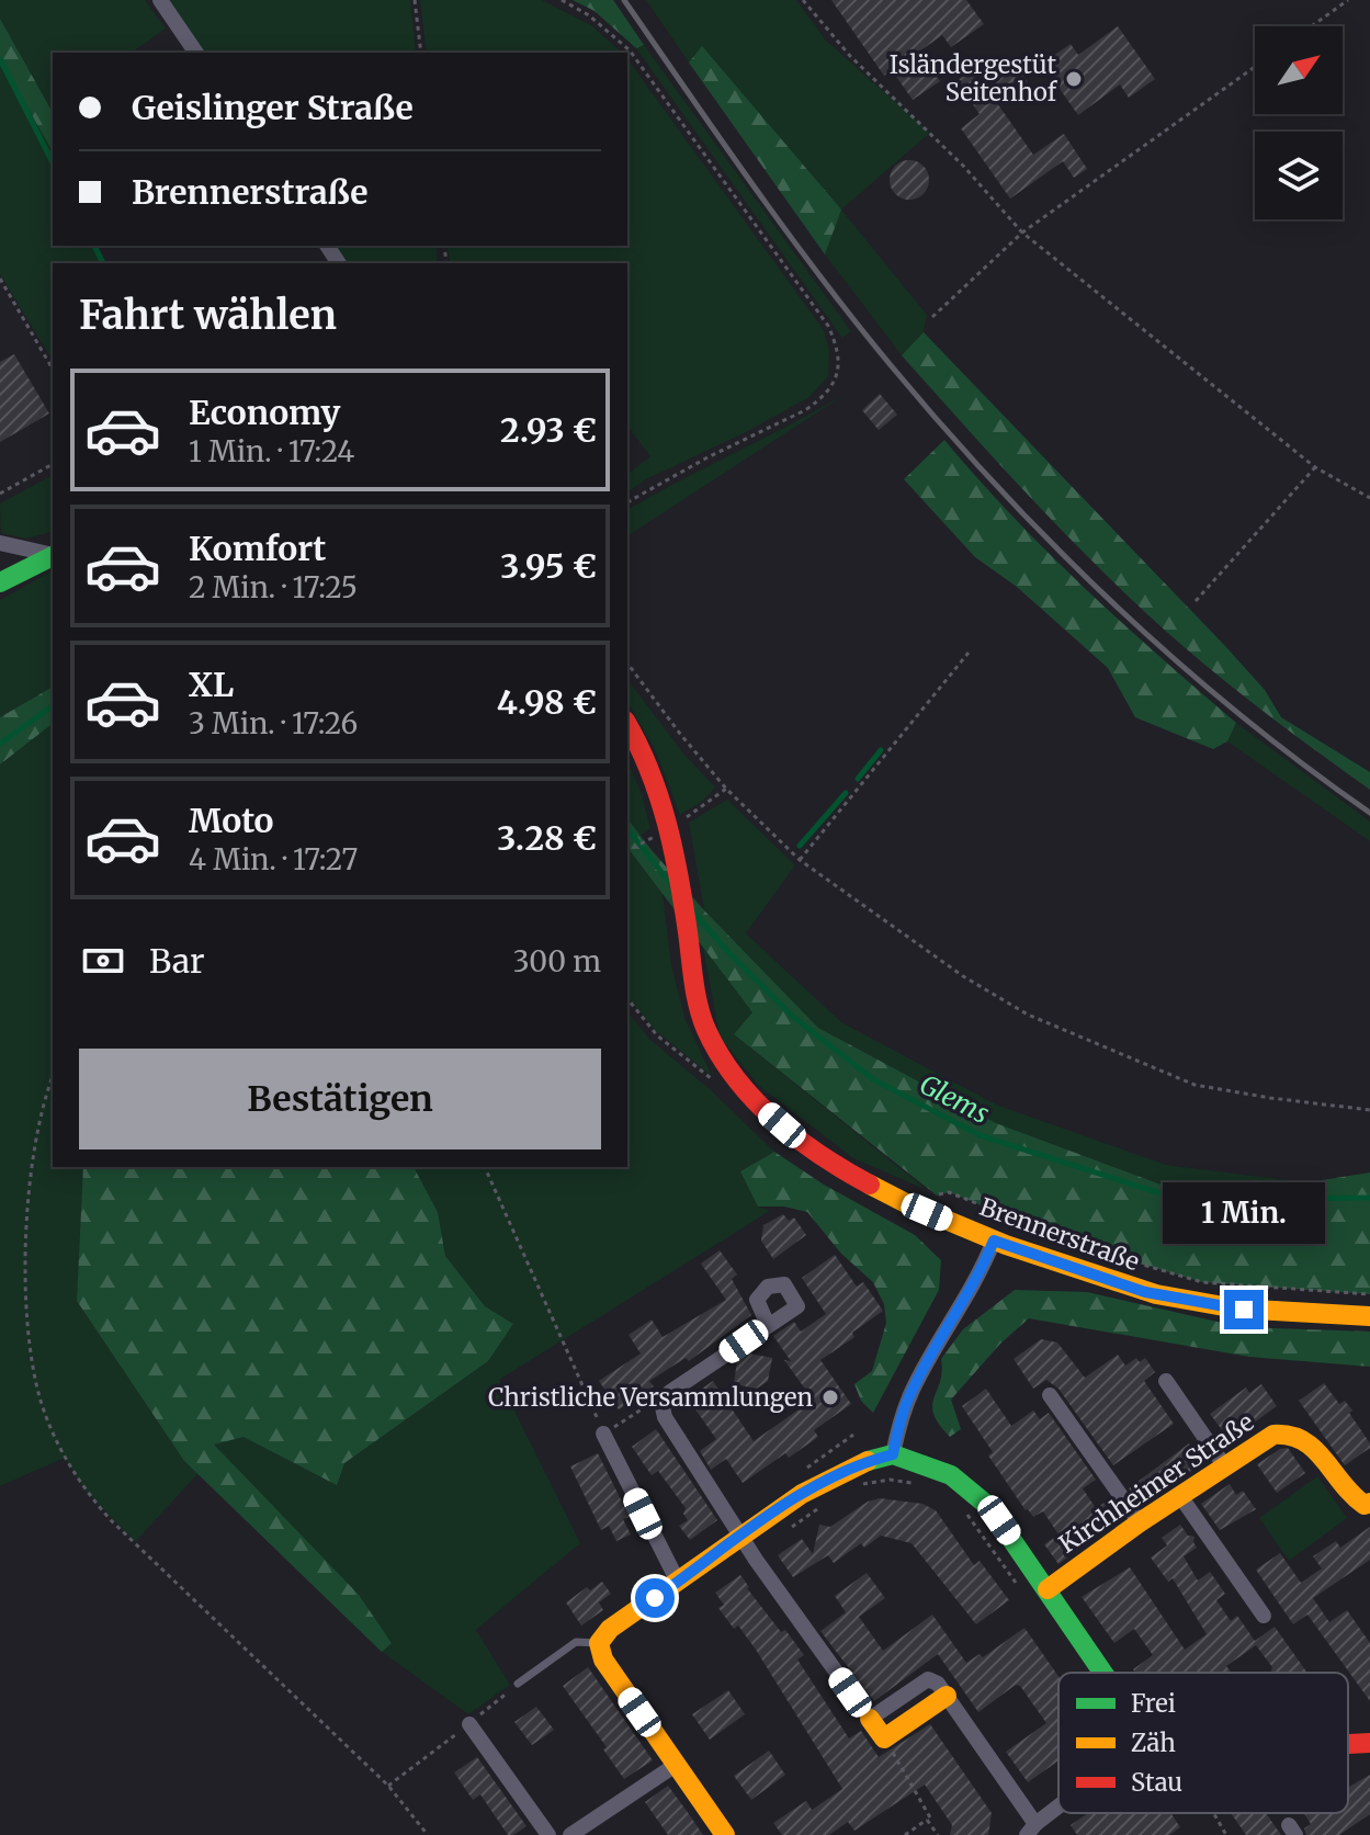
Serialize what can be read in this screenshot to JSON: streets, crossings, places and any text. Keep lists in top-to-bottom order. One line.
{"streets":{"street":["Brennerstraße","Kirchheimer Straße"]},"water":["Glems"],"places":["Isländergestüt Seitenhof","Christliche Versammlungen"],"legend":["Frei","Zäh","Stau"],"north":"top right","page":{"banner":["Geislinger Straße","Brennerstraße"],"heading":"Fahrt wählen","list":[{"name":"Economy","note":"1 Min. · 17:24","value":"2.93 €"},{"name":"Komfort","note":"2 Min. · 17:25","value":"3.95 €"},{"name":"XL","note":"3 Min. · 17:26","value":"4.98 €"},{"name":"Moto","note":"4 Min. · 17:27","value":"3.28 €"}],"pay":["Bar","300 m"],"buttons":"Bestätigen","bubble":"1 Min."}}
